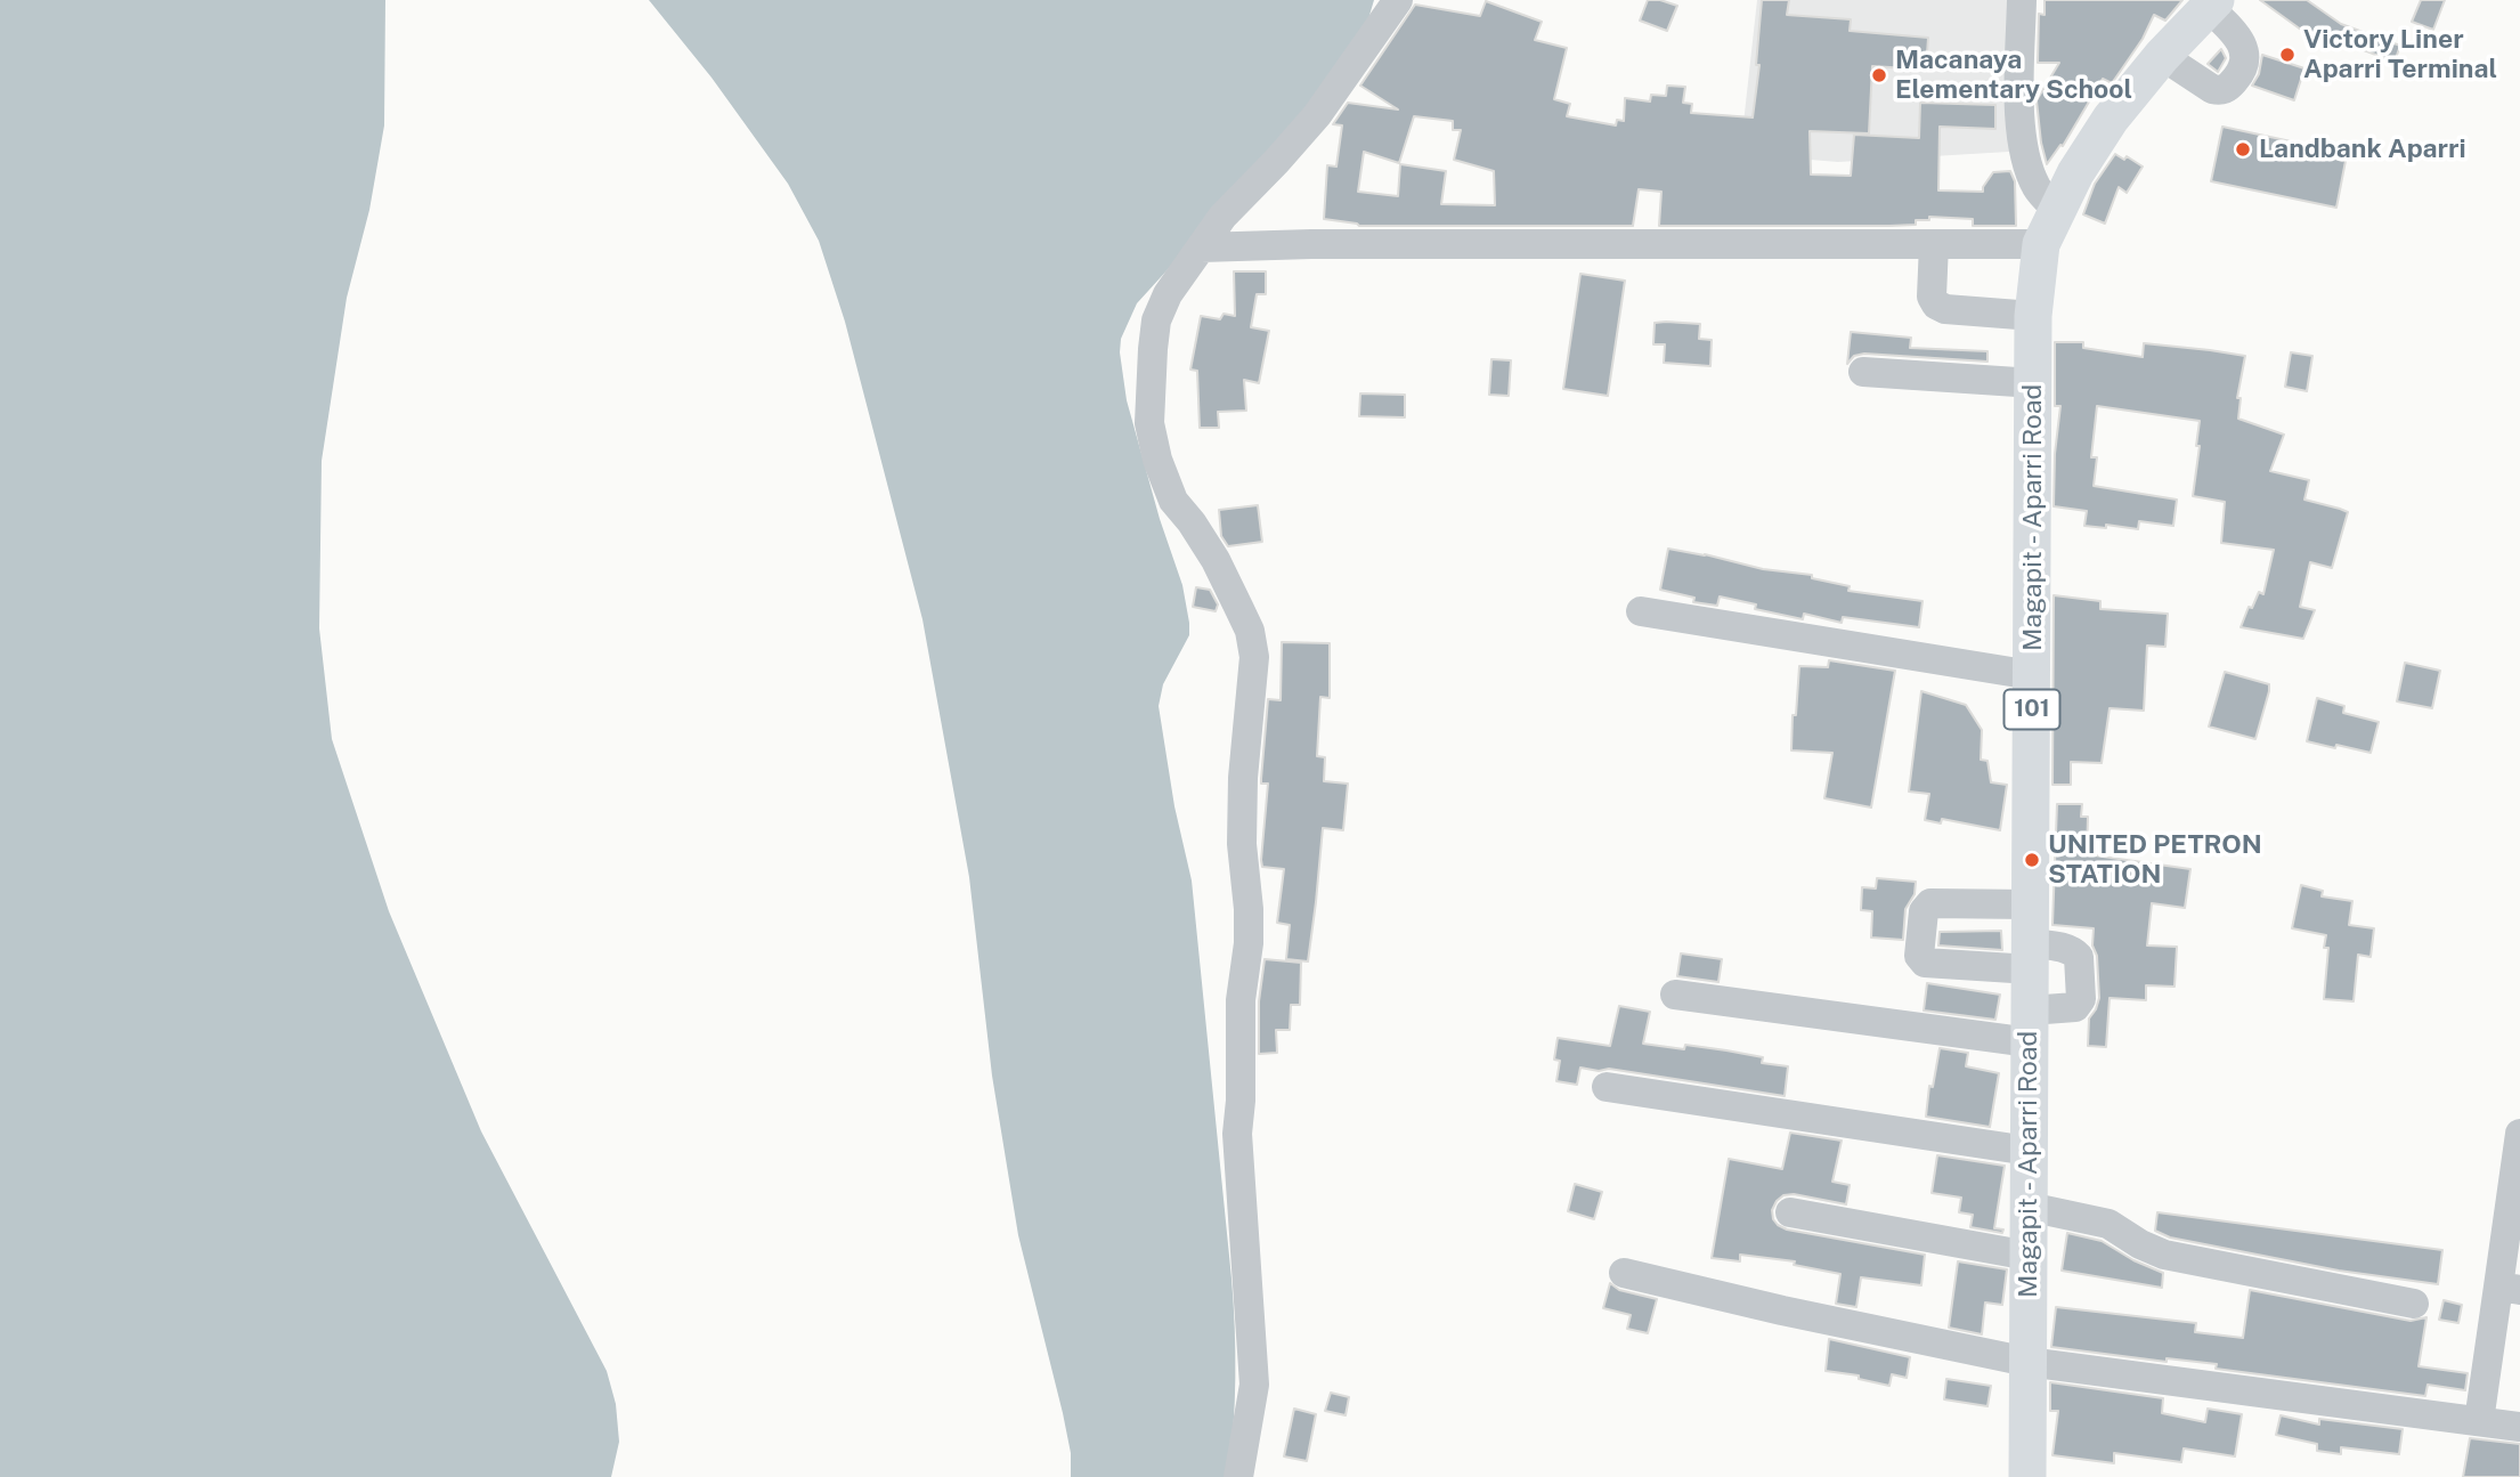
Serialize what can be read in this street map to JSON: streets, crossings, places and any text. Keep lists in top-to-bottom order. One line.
{"streets":{"main road":["Magapit - Aparri Road","101"]},"places":["Victory Liner Aparri Terminal","Macanaya Elementary School","Landbank Aparri","UNITED PETRON STATION"]}
